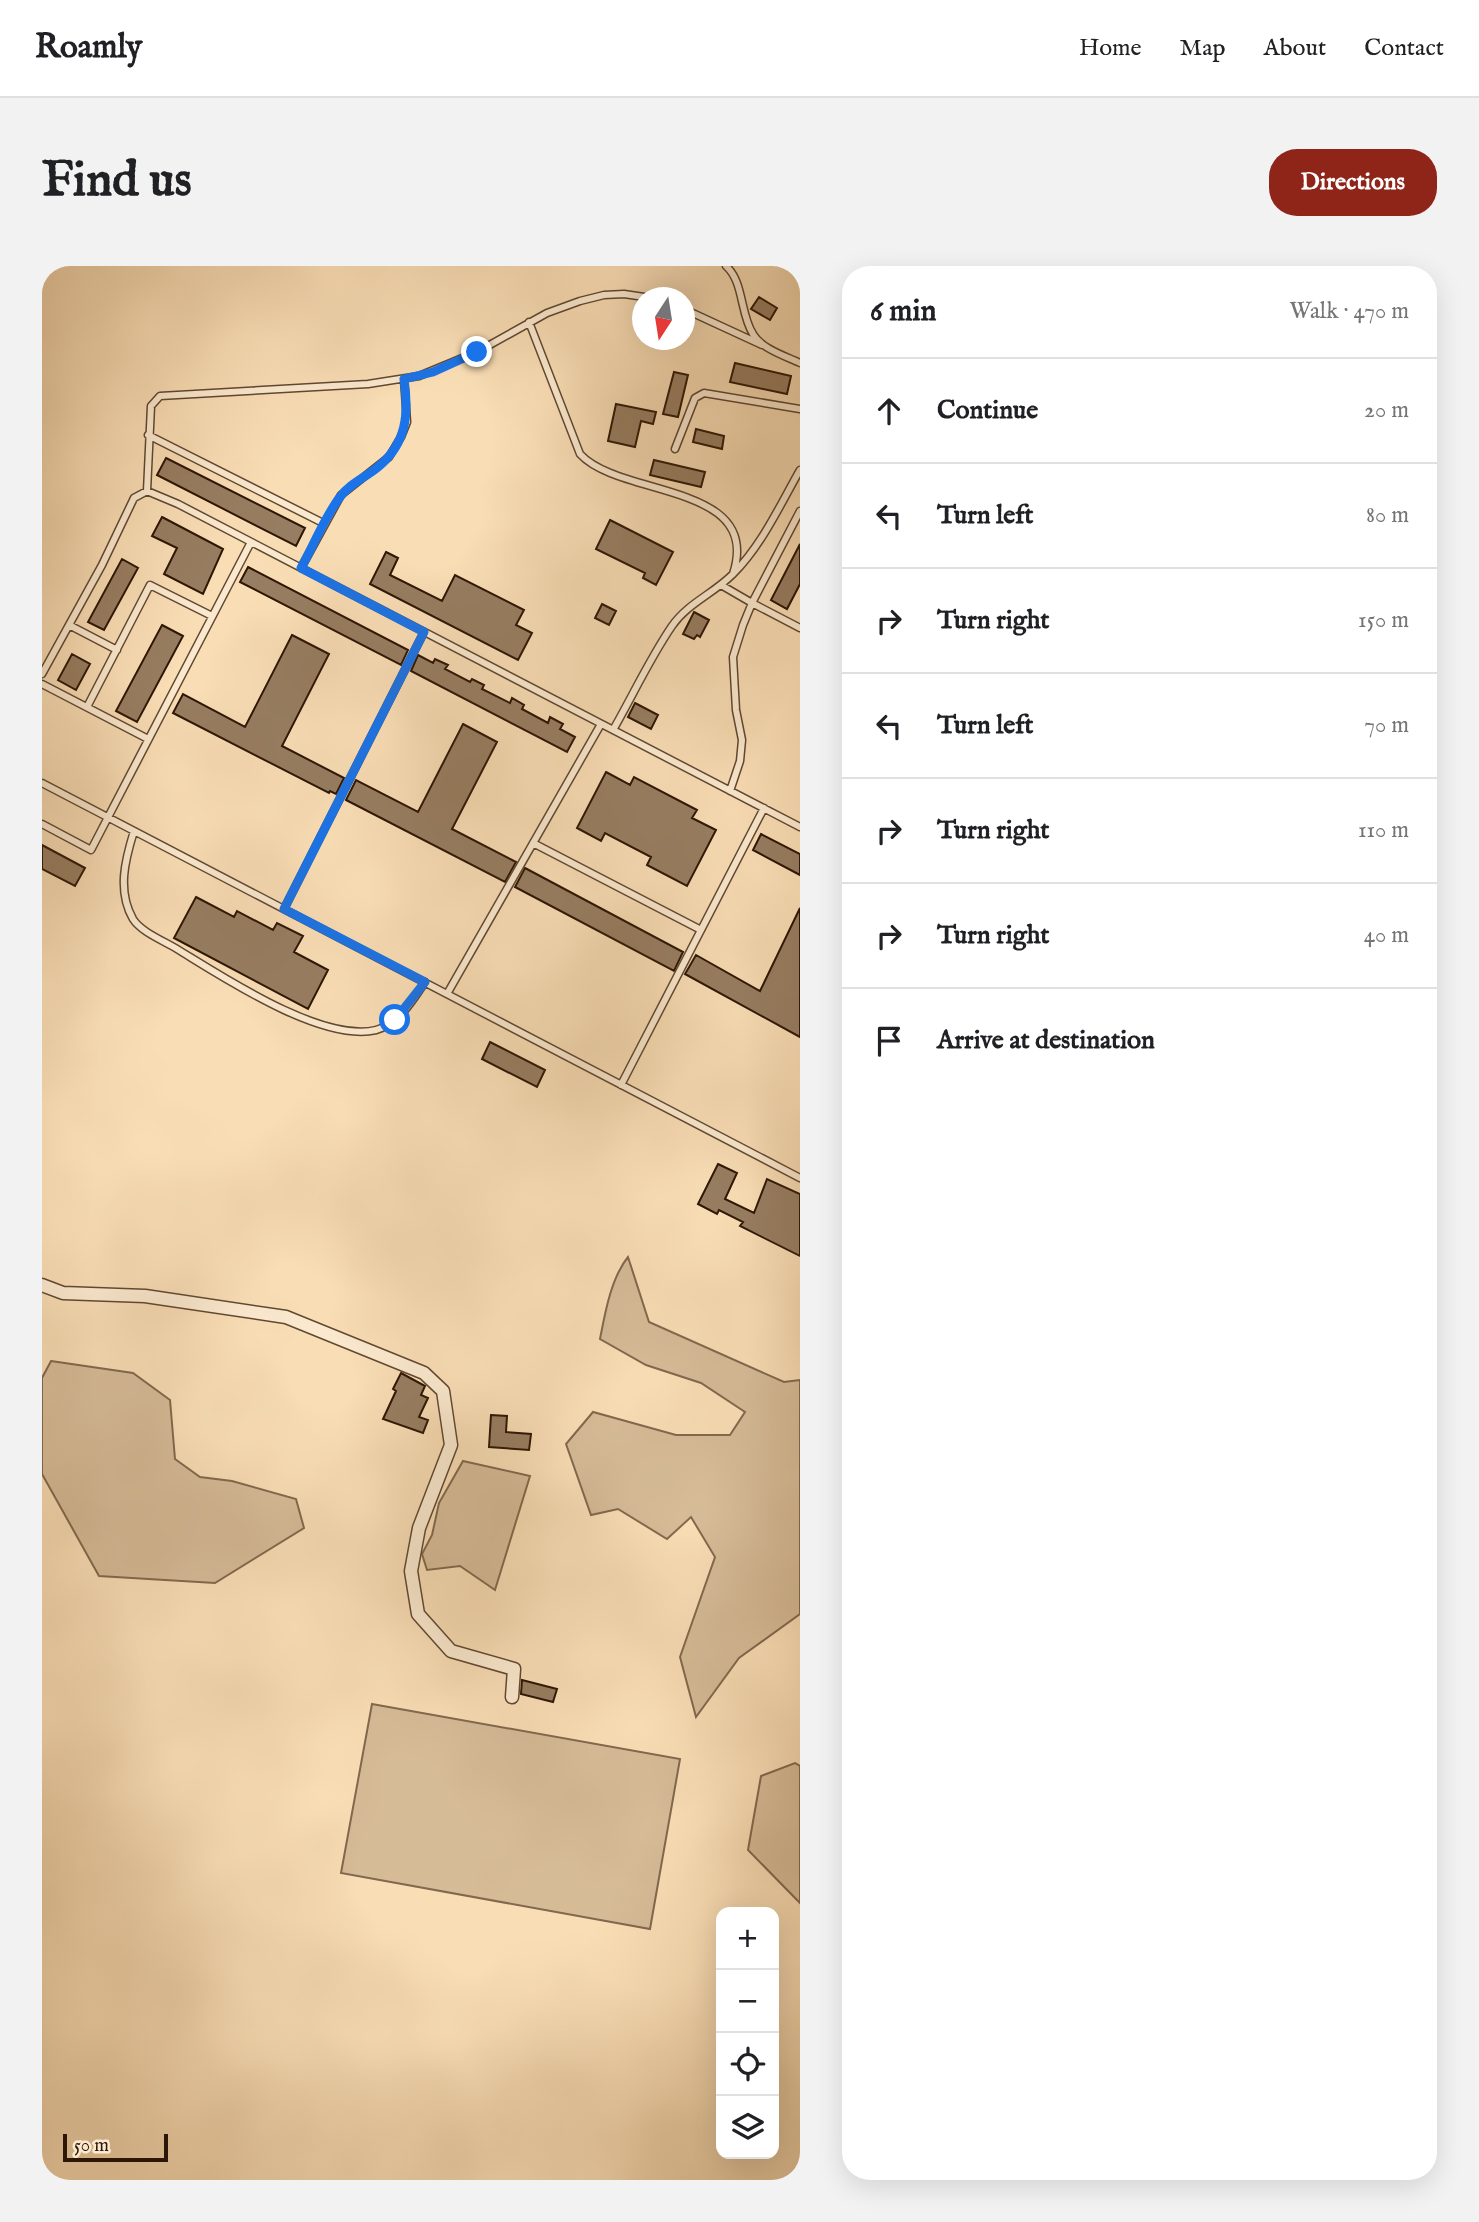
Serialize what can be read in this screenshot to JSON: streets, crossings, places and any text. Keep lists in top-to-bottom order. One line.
{"scale_bar":"50 m","north":"bottom","page":{"header":"Roamly","nav":["Home","Map","About","Contact"],"buttons":"Directions","title":"Find us","heading":["6 min","Walk · 470 m"],"list":[["Continue","20 m"],["Turn left","80 m"],["Turn right","150 m"],["Turn left","70 m"],["Turn right","110 m"],["Turn right","40 m"],"Arrive at destination"],"map_buttons":["+","−"],"scale":"50 m"}}
